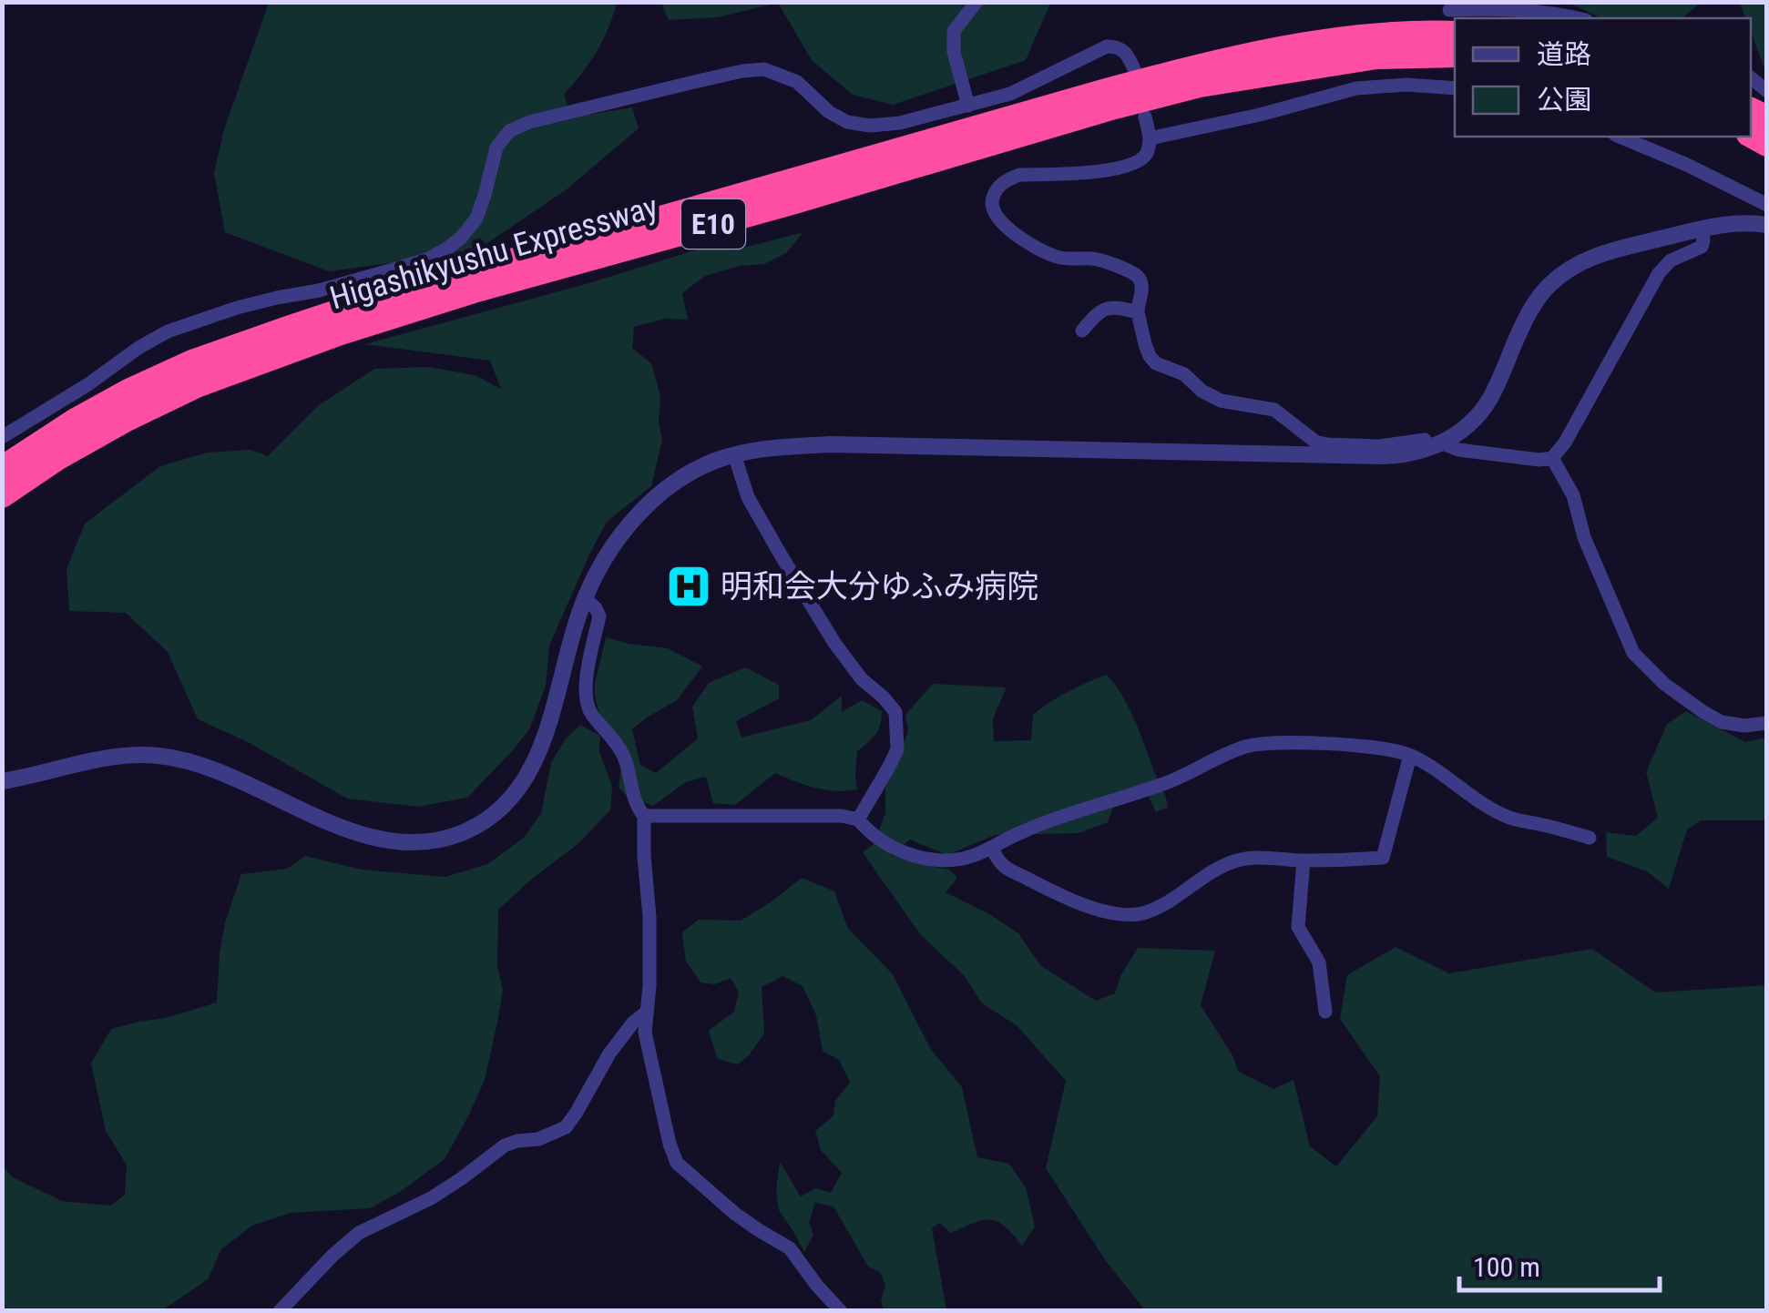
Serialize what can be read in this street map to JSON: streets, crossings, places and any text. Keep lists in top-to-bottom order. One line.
{"streets":{"highway":["E10","Higashikyushu Expressway"]},"places":{"hospital":["明和会大分ゆふみ病院"]},"legend":["道路","公園"],"scale_bar":"100 m"}
